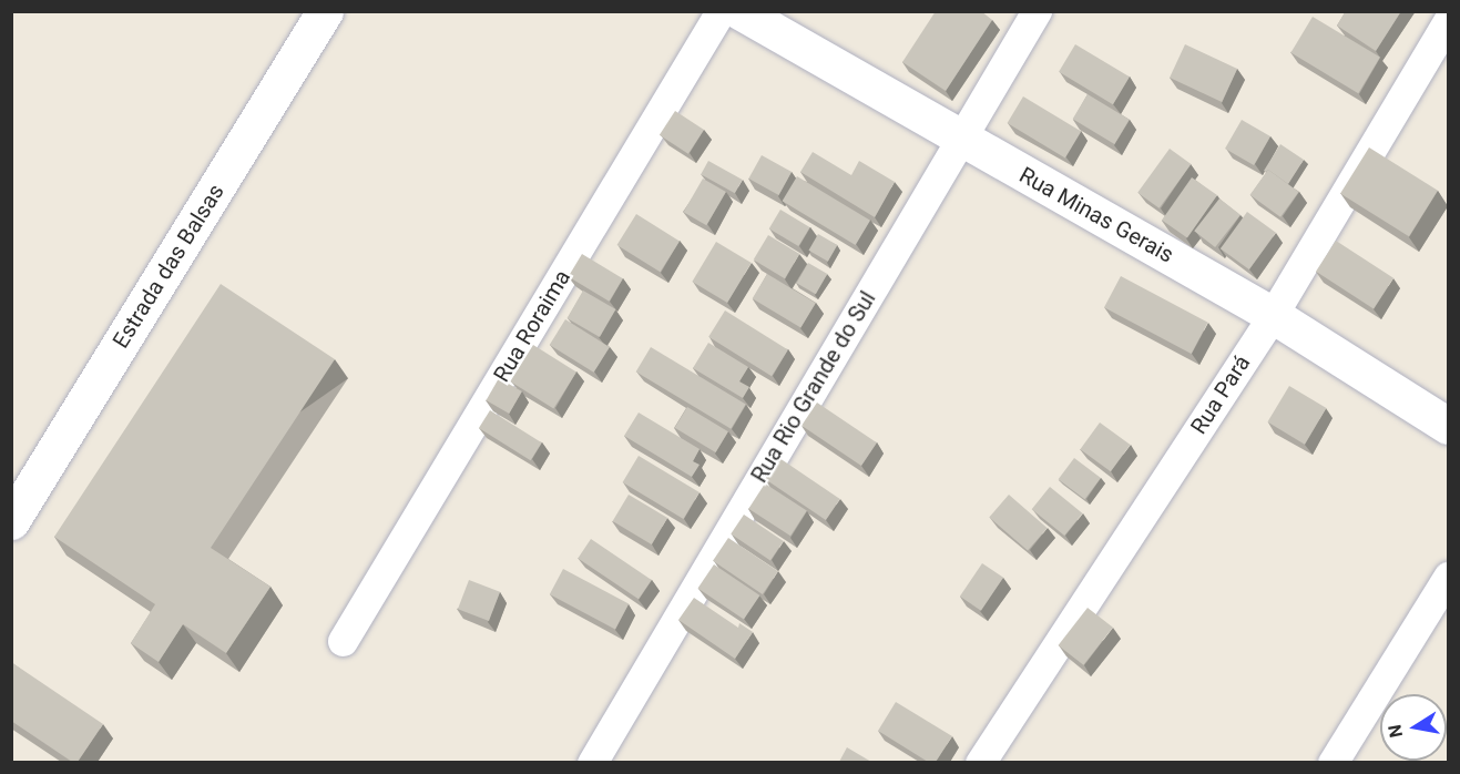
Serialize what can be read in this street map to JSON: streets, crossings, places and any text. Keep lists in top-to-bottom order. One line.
{"streets":{"street":["Rua Minas Gerais","Estrada das Balsas","Rua Roraima","Rua Rio Grande do Sul","Rua Pará"]},"crossings":[["Rua Minas Gerais","Rua Rio Grande do Sul"],["Rua Minas Gerais","Rua Pará"]],"north":"left"}
